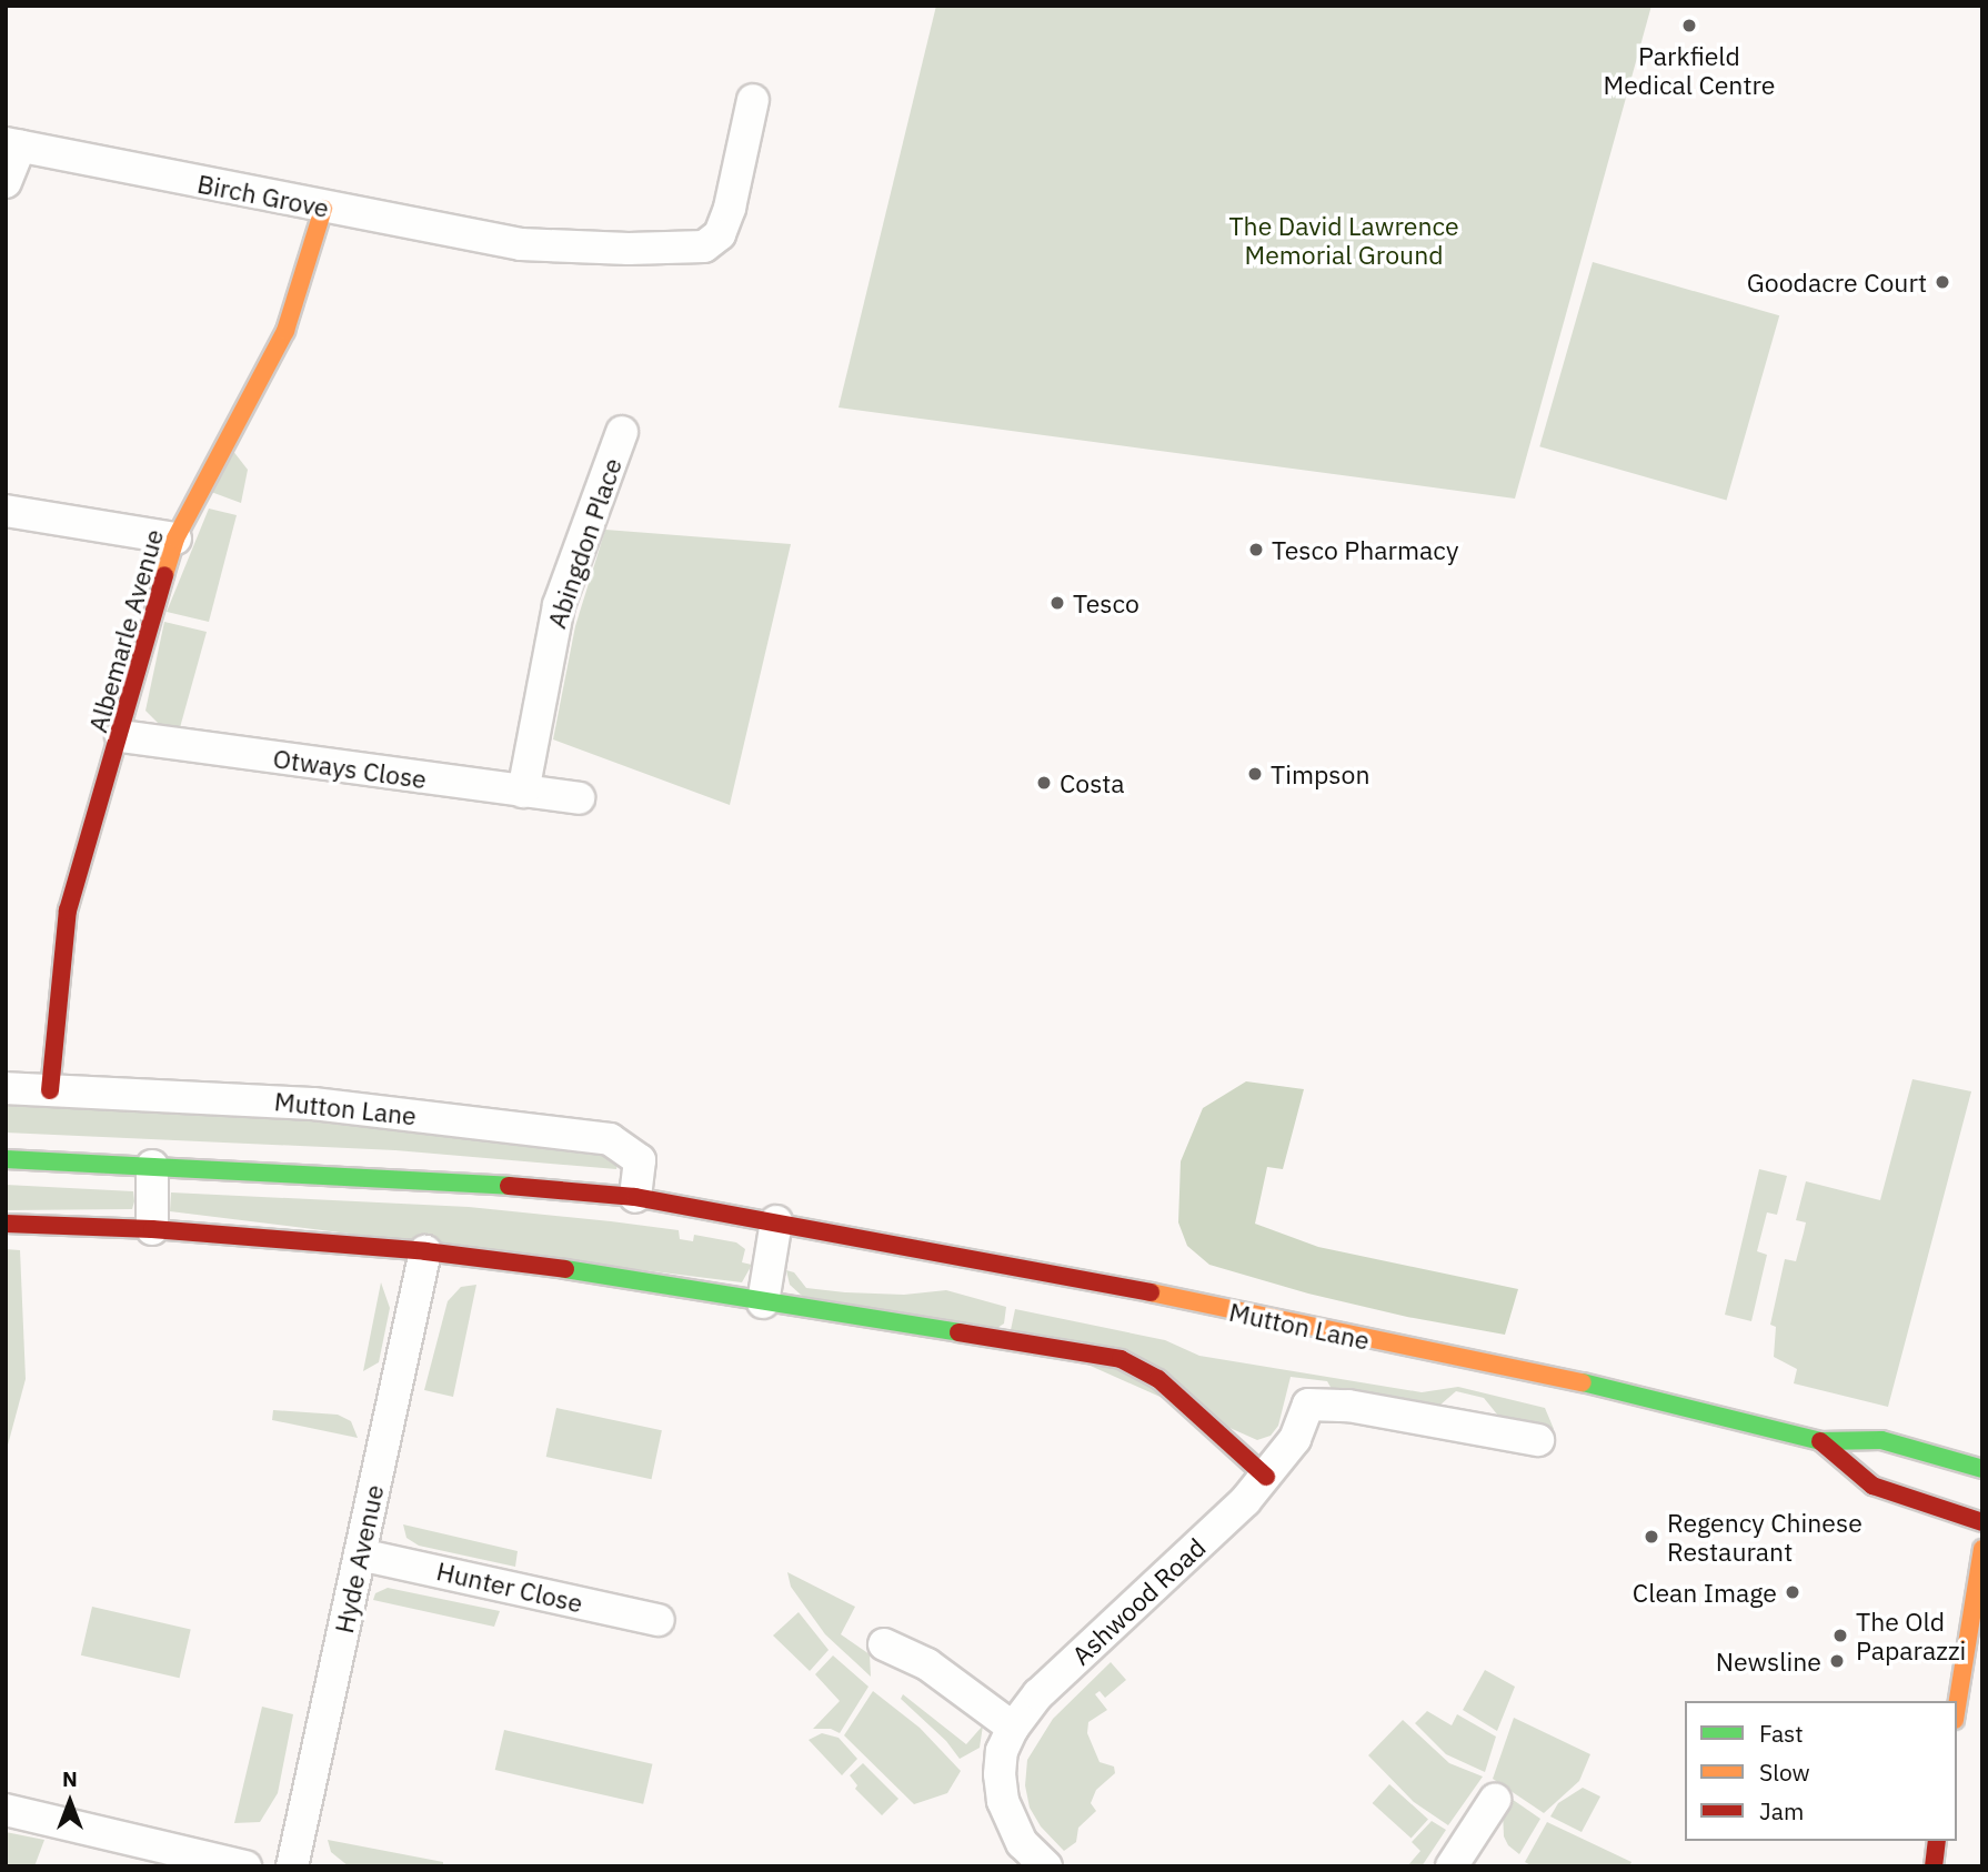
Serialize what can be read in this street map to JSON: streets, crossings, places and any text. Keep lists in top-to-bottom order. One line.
{"streets":{"main road":["Albemarle Avenue","Mutton Lane"],"street":["Birch Grove","Abingdon Place","Otways Close","Hyde Avenue","Hunter Close","Ashwood Road"]},"crossings":[["Birch Grove","Albemarle Avenue"],["Abingdon Place","Otways Close"],["Albemarle Avenue","Otways Close"],["Albemarle Avenue","Mutton Lane"],["Hyde Avenue","Hunter Close"]],"parks":["The David Lawrence Memorial Ground"],"places":["Parkfield Medical Centre","Goodacre Court","Tesco Pharmacy","Tesco","Timpson","Costa","Regency Chinese Restaurant","Clean Image","The Old Paparazzi","Newsline"],"legend":["Fast","Slow","Jam"],"north":"top"}
